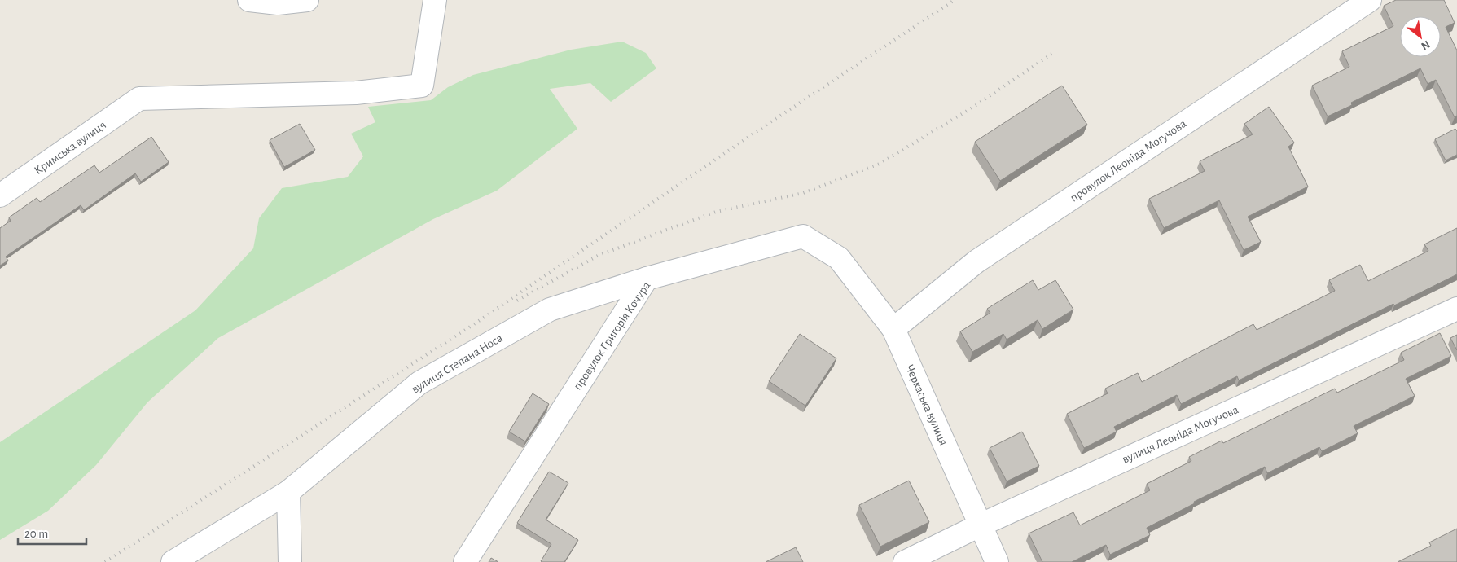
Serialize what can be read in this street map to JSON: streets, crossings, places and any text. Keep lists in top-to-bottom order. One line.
{"streets":{"street":["Кримська вулиця","провулок Леоніда Могучова","провулок Григорія Кочура","вулиця Степана Носа","Черкаська вулиця","вулиця Леоніда Могучова"]},"crossings":[["провулок Леоніда Могучова","Черкаська вулиця"],["провулок Григорія Кочура","вулиця Степана Носа"],["провулок Григорія Кочура","Черкаська вулиця"],["Черкаська вулиця","вулиця Леоніда Могучова"]],"scale_bar":"20 m","north":"bottom right"}
